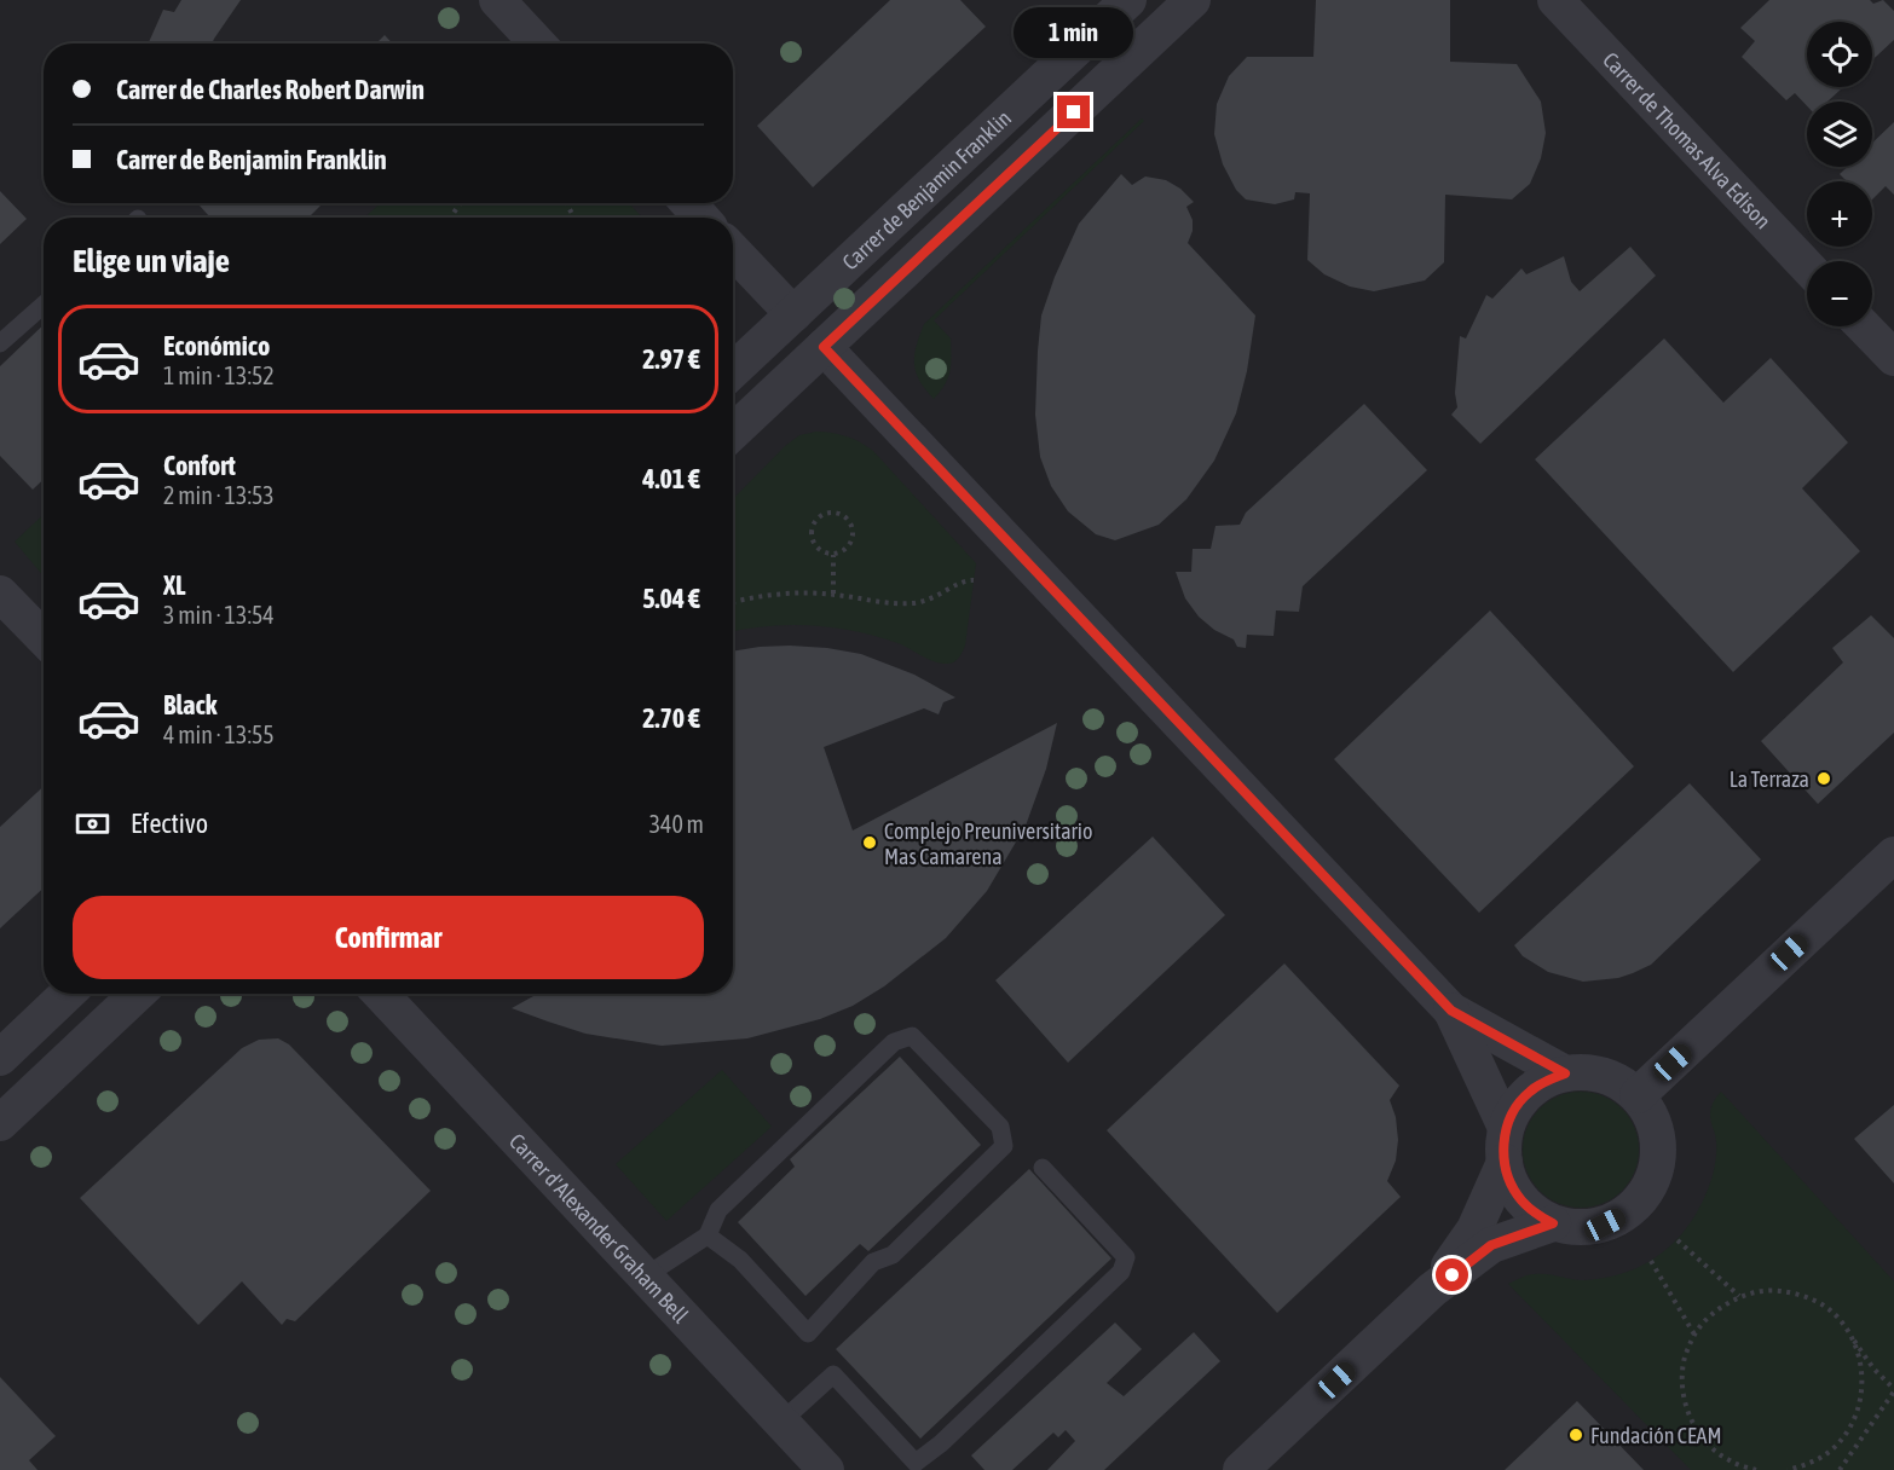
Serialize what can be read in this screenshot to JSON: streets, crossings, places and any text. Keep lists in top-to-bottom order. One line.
{"streets":{"street":["Carrer de Thomas Alva Edison","Carrer de Benjamin Franklin","Carrer d'Alexander Graham Bell"]},"places":["La Terraza","Complejo Preuniversitario Mas Camarena","Fundación CEAM"],"page":{"bubble":"1 min","map_buttons":["+","−"],"banner":["Carrer de Charles Robert Darwin","Carrer de Benjamin Franklin"],"heading":"Elige un viaje","list":[{"name":"Económico","note":"1 min · 13:52","value":"2.97 €"},{"name":"Confort","note":"2 min · 13:53","value":"4.01 €"},{"name":"XL","note":"3 min · 13:54","value":"5.04 €"},{"name":"Black","note":"4 min · 13:55","value":"2.70 €"}],"pay":["Efectivo","340 m"],"buttons":"Confirmar"}}
